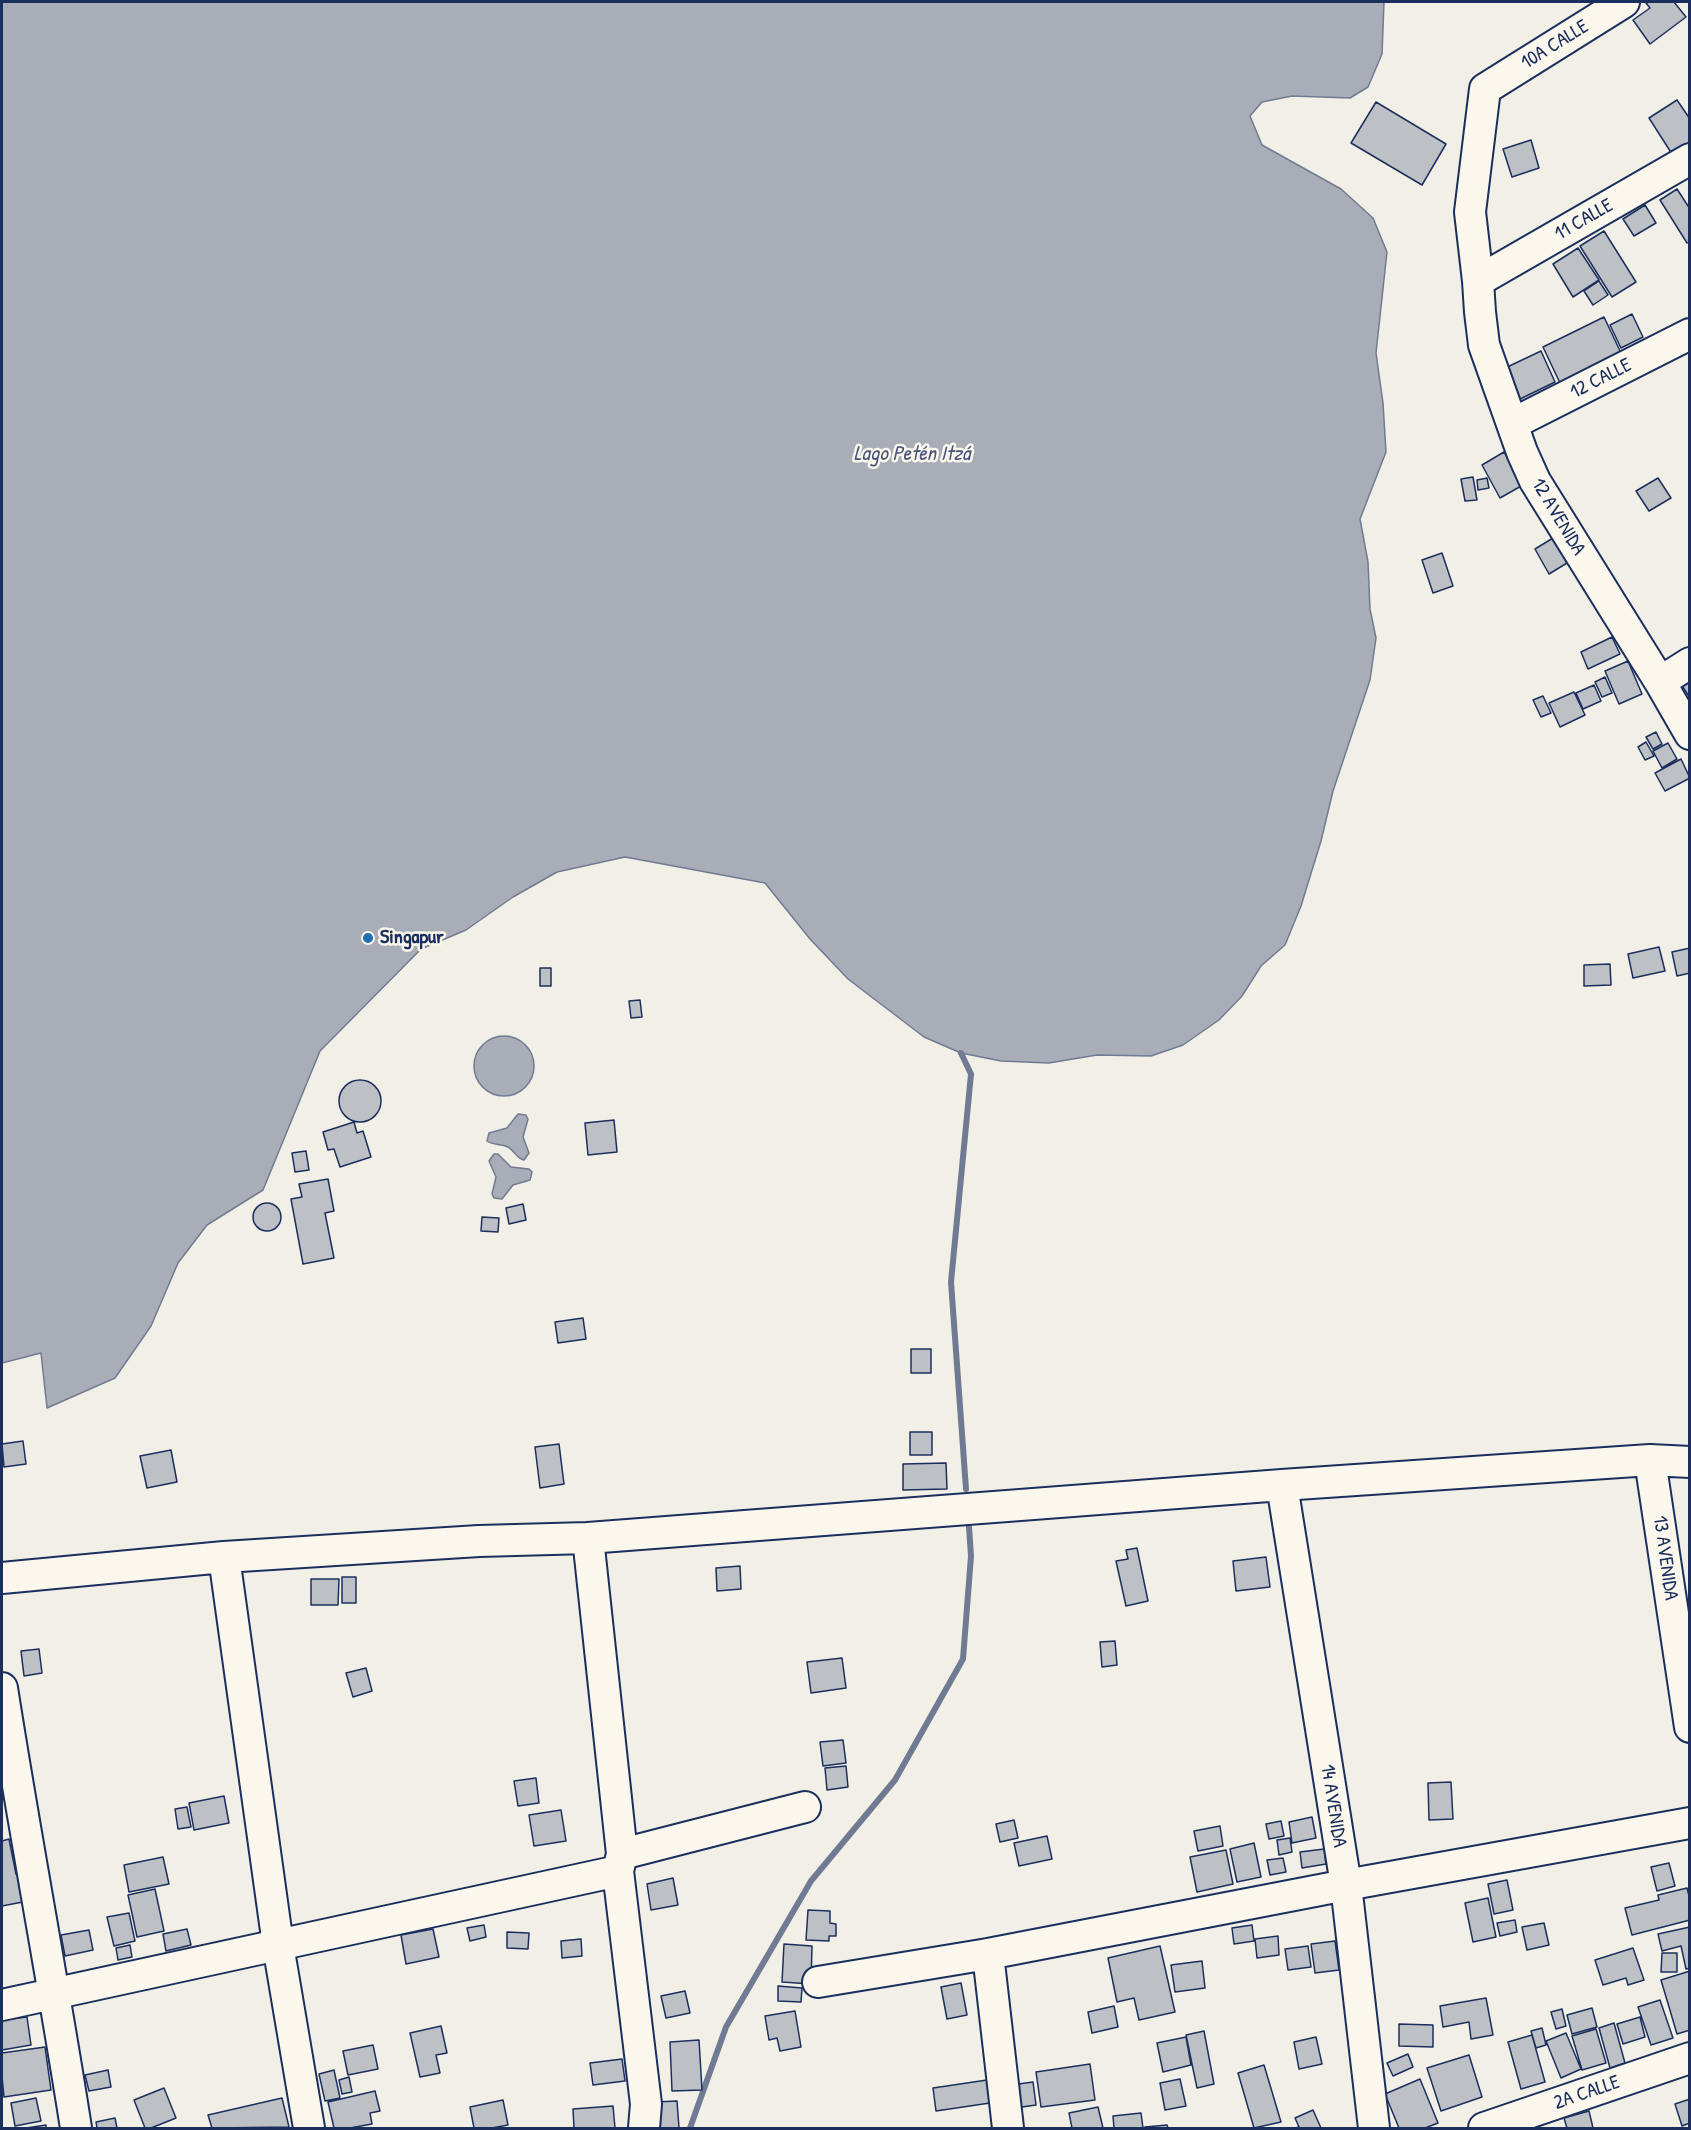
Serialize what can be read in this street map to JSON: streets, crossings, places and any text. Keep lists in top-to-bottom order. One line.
{"streets":{"street":["10A CALLE","11 CALLE","12 CALLE","12 AVENIDA","13 AVENIDA","14 AVENIDA","2A CALLE"]},"crossings":[["10A CALLE","12 AVENIDA"],["11 CALLE","12 AVENIDA"],["12 CALLE","12 AVENIDA"]],"water":["Lago Petén Itzá"],"places":["Singapur"]}
